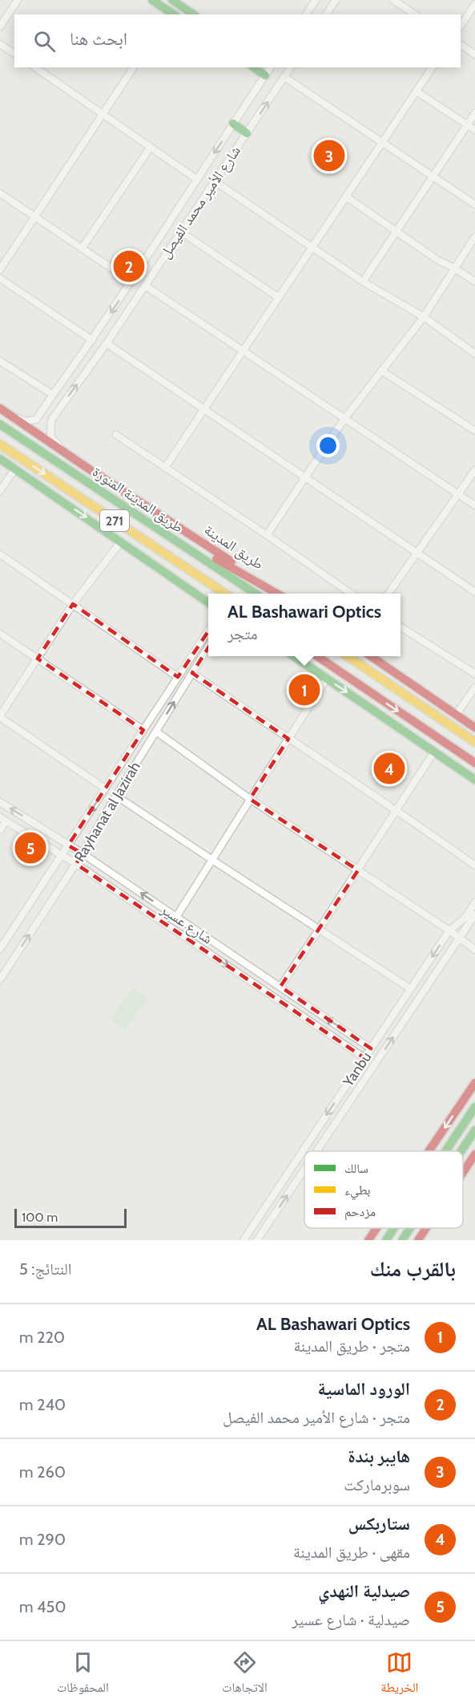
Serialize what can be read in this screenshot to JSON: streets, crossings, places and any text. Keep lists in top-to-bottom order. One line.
{"streets":{"main road":["طريق المدينة المنورة","271","طريق المدينة"],"street":["شارع الأمير محمد الفيصل","Rayhanat al Jazirah","شارع عسير","Yanbu"]},"crossings":[["شارع الأمير محمد الفيصل","طريق المدينة"],["Rayhanat al Jazirah","شارع عسير"],["شارع عسير","Yanbu"]],"legend":["سالك","بطيء","مزدحم"],"scale_bar":"100 m","page":{"search":"ابحث هنا","pins":["3","2","1","4","5"],"popup":["AL Bashawari Optics","متجر"],"scale":"100 m","heading":["بالقرب منك","النتائج: 5"],"list":[{"mark":"1","name":"AL Bashawari Optics","note":"متجر · طريق المدينة","value":"220 m"},{"mark":"2","name":"الورود الماسية","note":"متجر · شارع الأمير محمد الفيصل","value":"240 m"},{"mark":"3","name":"هايبر بندة","note":"سوبرماركت","value":"260 m"},{"mark":"4","name":"ستاربكس","note":"مقهى · طريق المدينة","value":"290 m"},{"mark":"5","name":"صيدلية النهدي","note":"صيدلية · شارع عسير","value":"450 m"}],"nav":["الخريطة","الاتجاهات","المحفوظات"]}}
